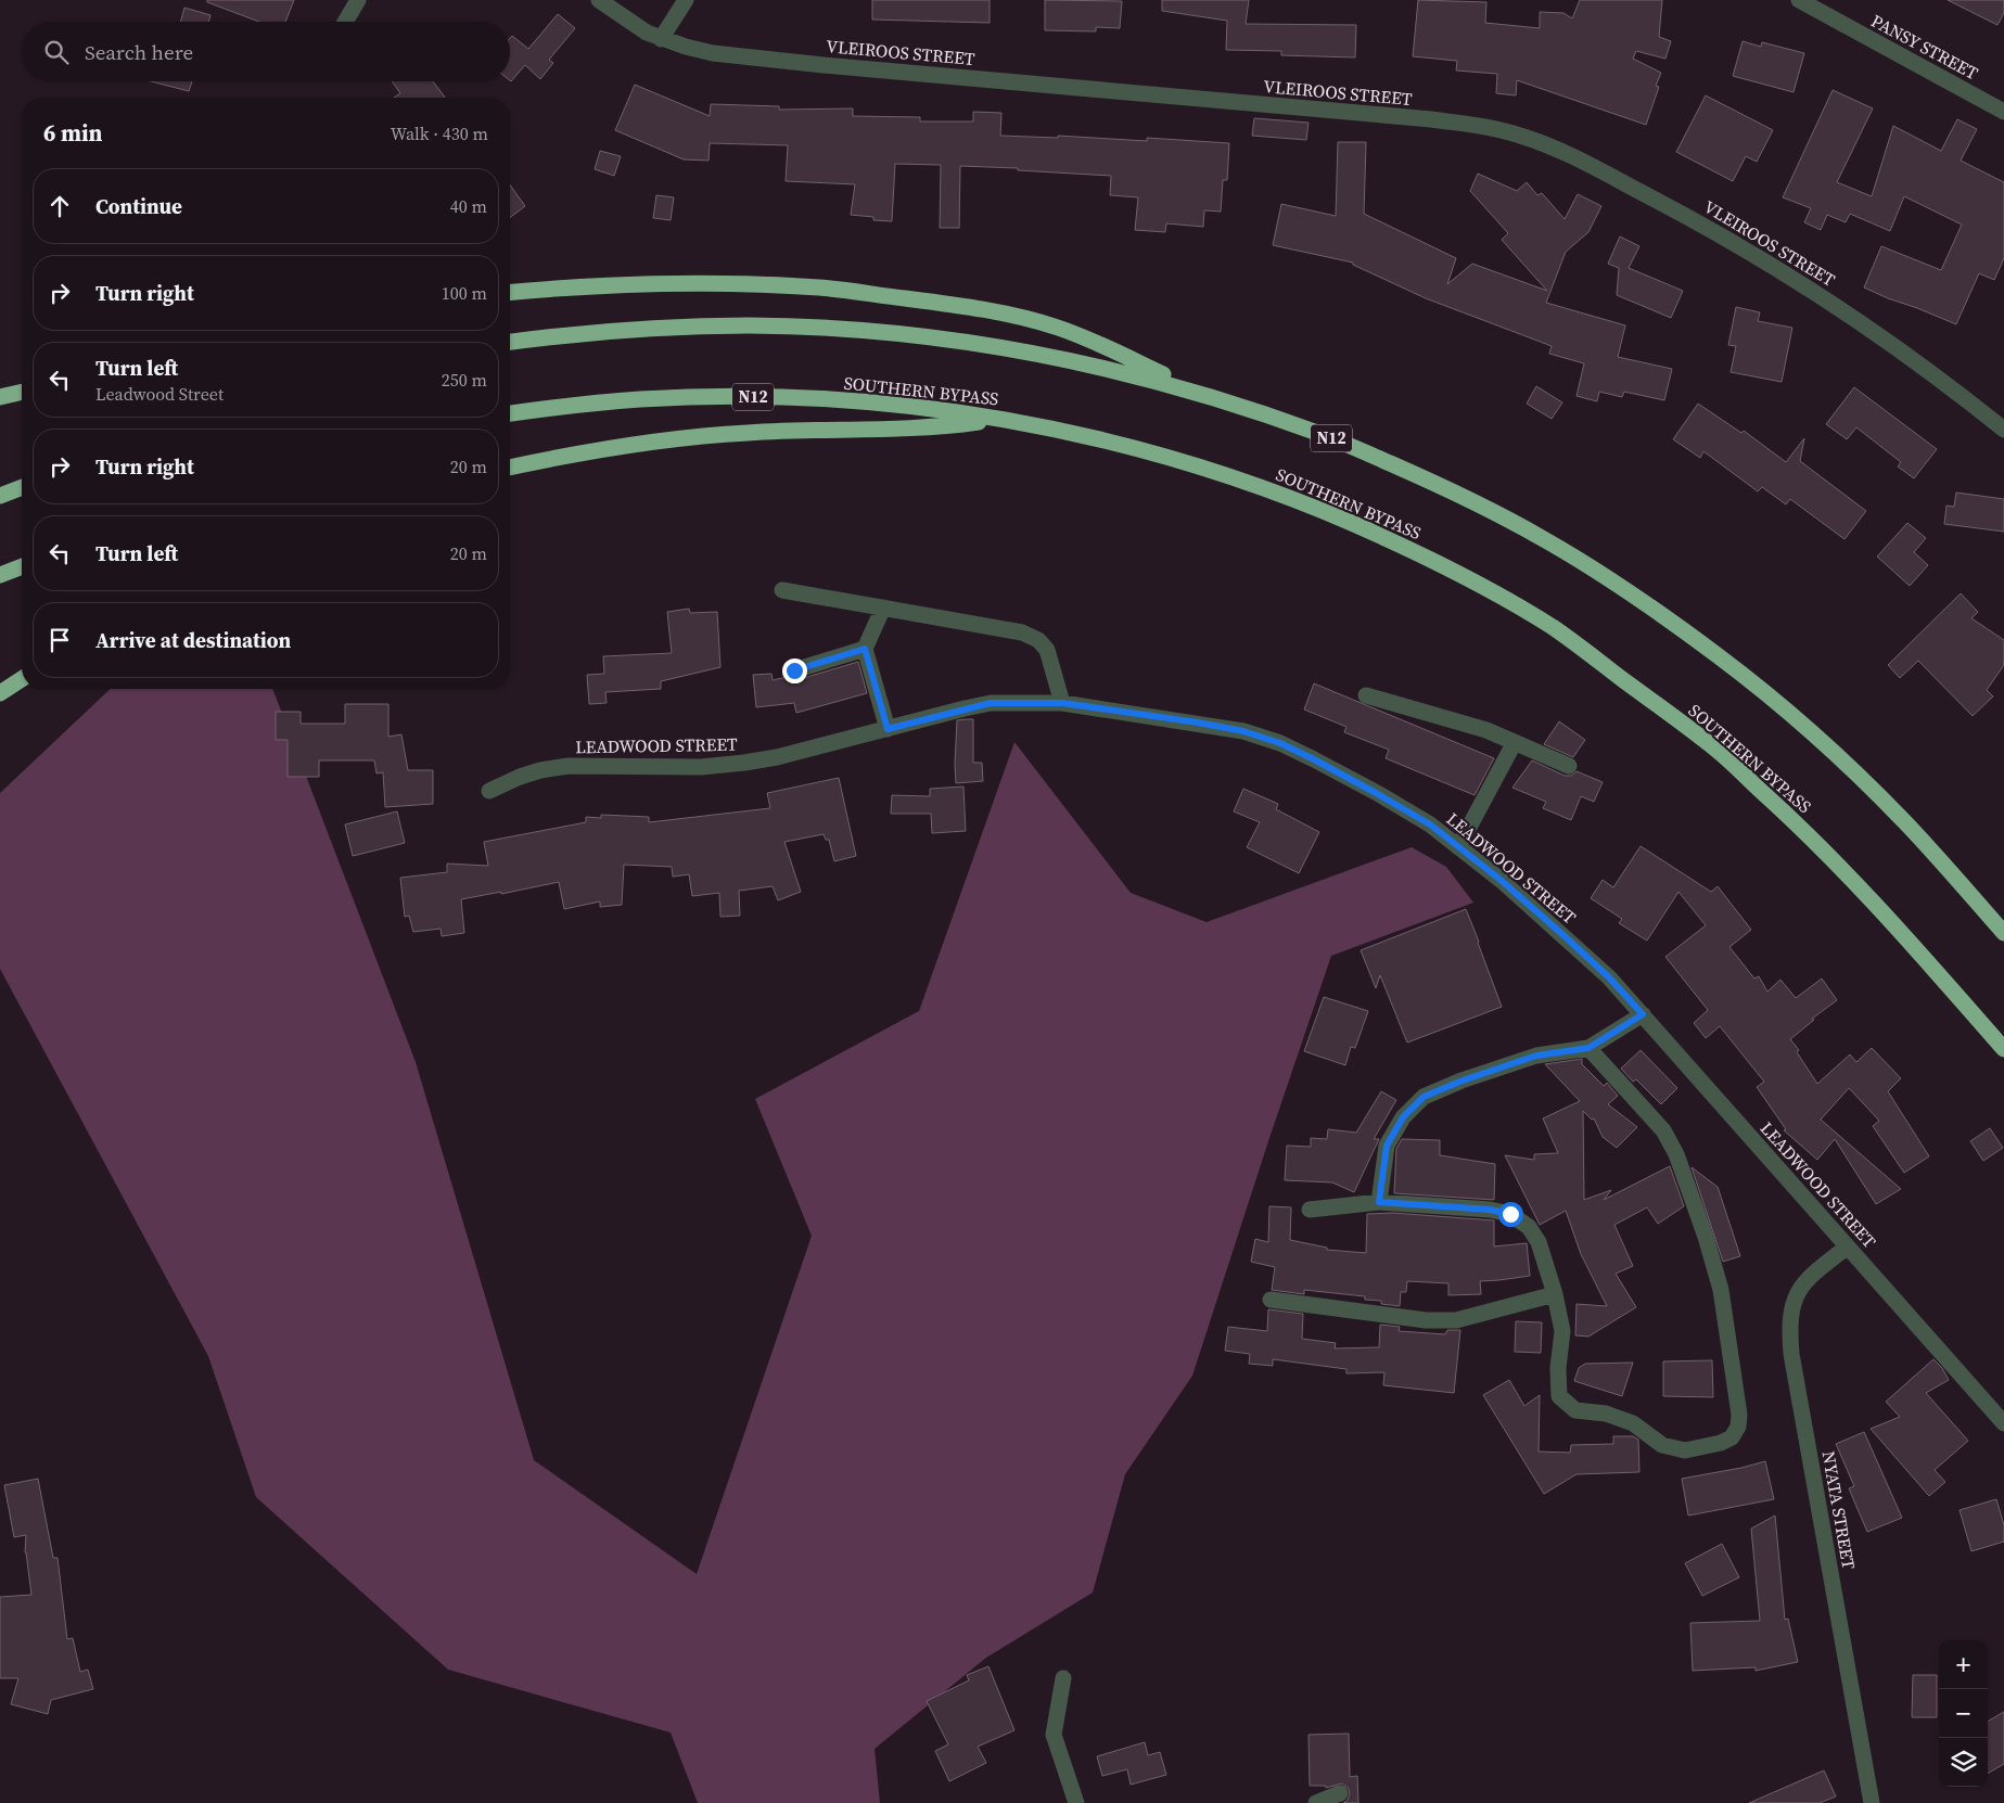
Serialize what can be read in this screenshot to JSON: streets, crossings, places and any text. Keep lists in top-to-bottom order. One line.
{"streets":{"highway":["SOUTHERN BYPASS","N12"],"street":["PANSY STREET","VLEIROOS STREET","LEADWOOD STREET","NYATA STREET"]},"crossings":[["LEADWOOD STREET","NYATA STREET"]],"page":{"search":"Search here","heading":["6 min","Walk · 430 m"],"list":[["Continue","40 m"],["Turn right","100 m"],["Turn left","Leadwood Street","250 m"],["Turn right","20 m"],["Turn left","20 m"],"Arrive at destination"],"map_buttons":["+","−"]}}
